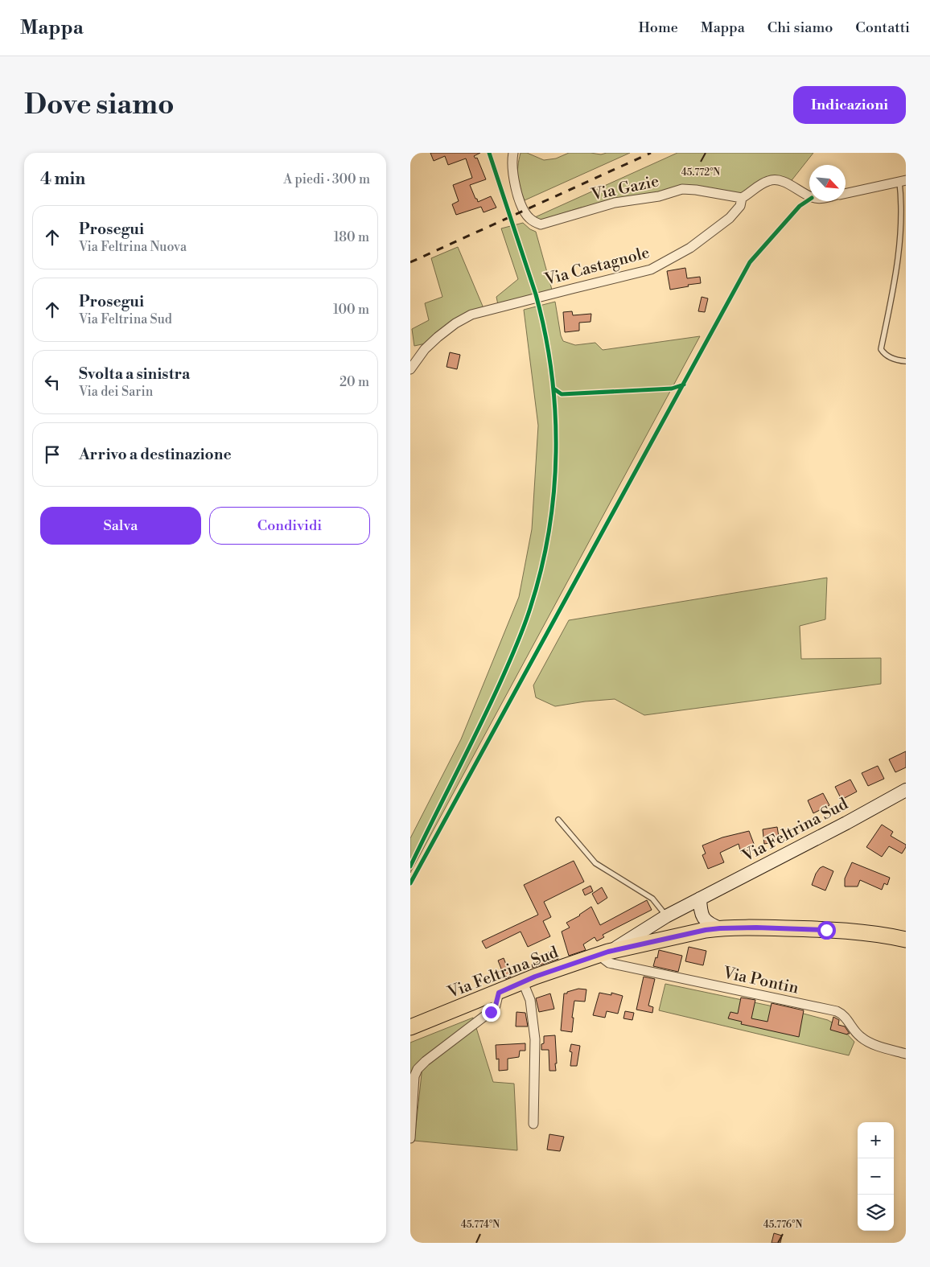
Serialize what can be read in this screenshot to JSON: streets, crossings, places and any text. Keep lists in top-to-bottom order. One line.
{"streets":{"main road":["Via Feltrina Sud"],"street":["Via Gazie","Via Castagnole","Via Pontin"]},"crossings":[["Via Gazie","Via Castagnole"],["Via Feltrina Sud","Via Pontin"]],"north":"bottom right","page":{"header":"Mappa","nav":["Home","Mappa","Chi siamo","Contatti"],"buttons":["Indicazioni",["Salva","Condividi"]],"title":"Dove siamo","heading":["4 min","A piedi · 300 m"],"list":[["Prosegui","Via Feltrina Nuova","180 m"],["Prosegui","Via Feltrina Sud","100 m"],["Svolta a sinistra","Via dei Sarin","20 m"],"Arrivo a destinazione"],"map_buttons":["+","−"]},"coordinates":["45.772°N","45.774°N","45.776°N"]}
